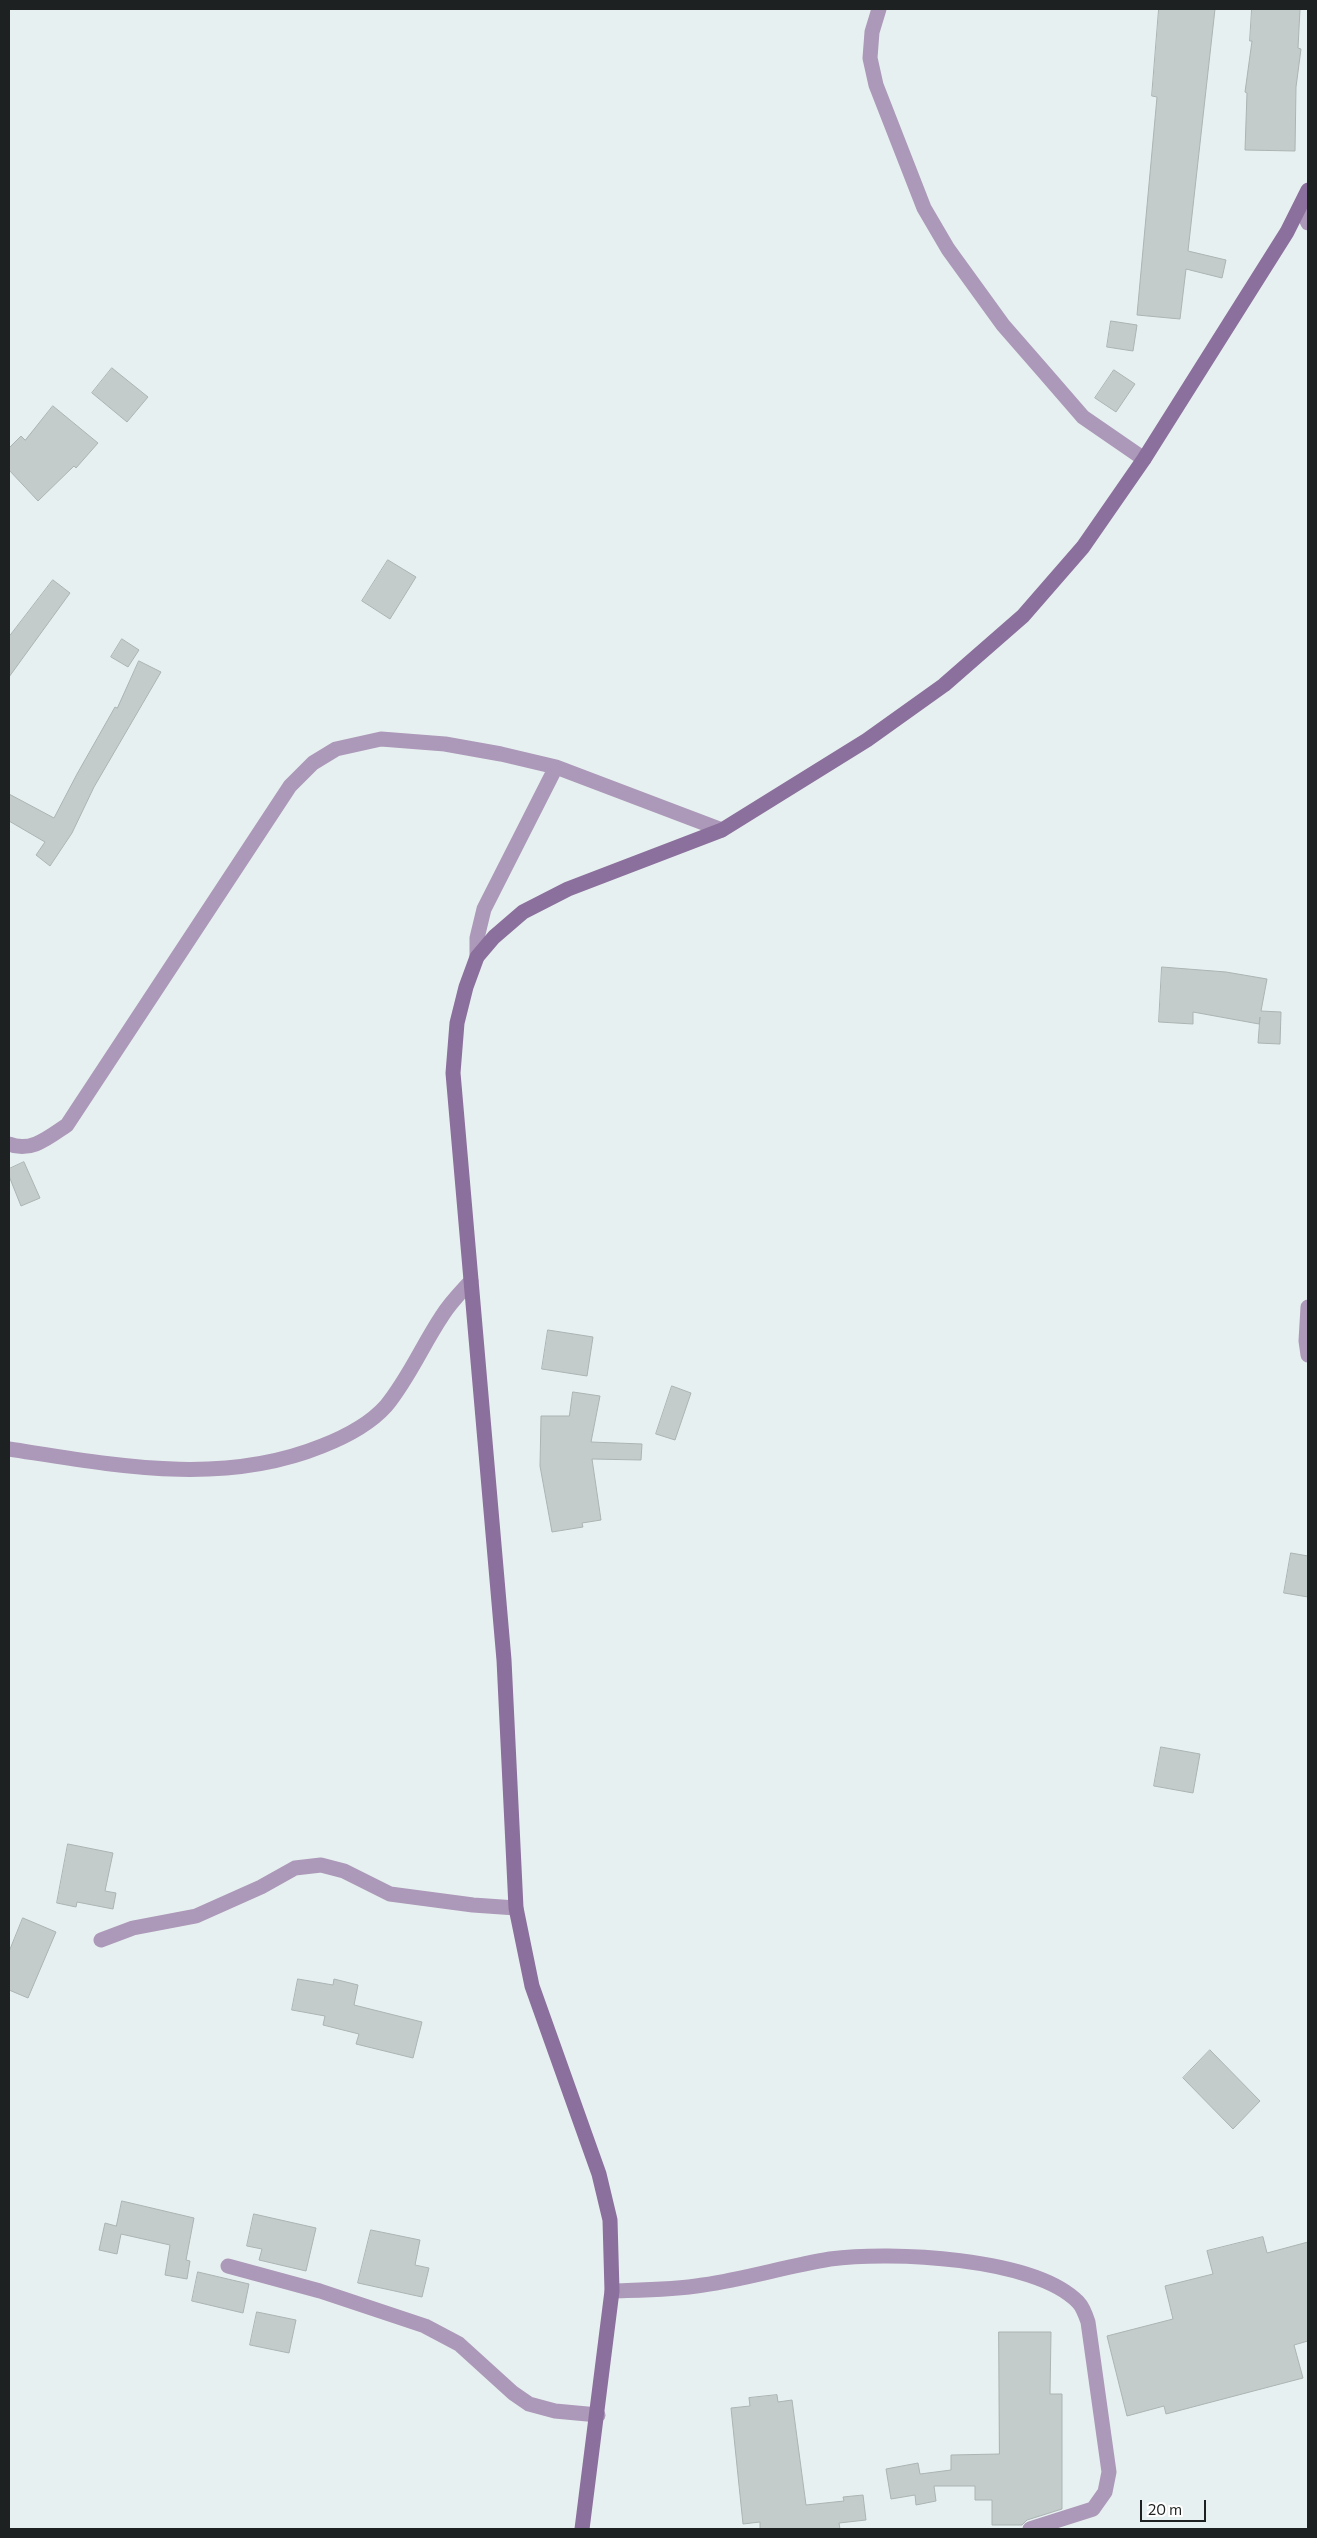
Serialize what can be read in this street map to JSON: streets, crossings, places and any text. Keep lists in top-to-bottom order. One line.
{"scale_bar":"20 m"}
